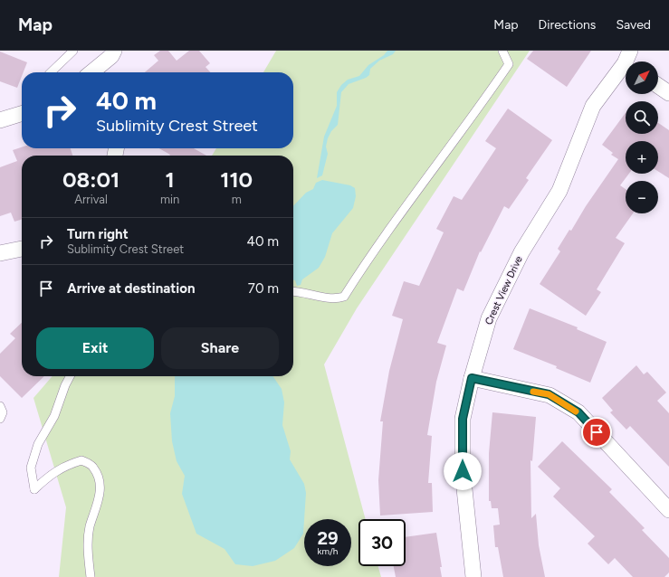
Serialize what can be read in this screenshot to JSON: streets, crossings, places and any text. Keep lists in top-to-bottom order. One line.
{"streets":{"street":["Crest View Drive"]},"north":"top right","page":{"header":"Map","nav":["Map","Directions","Saved"],"map_buttons":["+","−"],"turn":["40 m","Sublimity Crest Street"],"eta":["08:01","Arrival","1","min","110","m"],"list":[{"name":"Turn right","note":"Sublimity Crest Street","value":"40 m"},{"name":"Arrive at destination","value":"70 m"}],"buttons":["Exit","Share"],"speed":"29 km/h","limit":"30"}}
